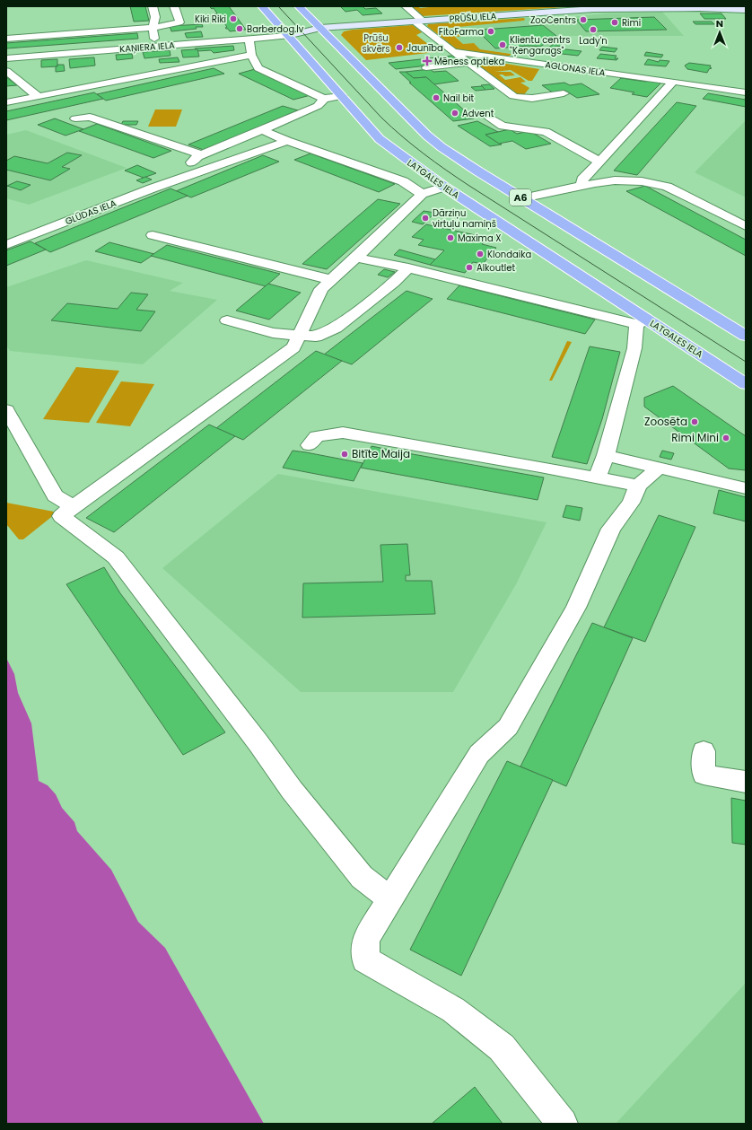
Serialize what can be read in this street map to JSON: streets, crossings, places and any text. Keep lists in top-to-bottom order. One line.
{"streets":{"highway":["LATGALES IELA","A6"],"street":["PRŪŠU IELA","KAŅIERA IELA","AGLONAS IELA","GLŪDAS IELA"]},"crossings":[["PRŪŠU IELA","KAŅIERA IELA"],["PRŪŠU IELA","LATGALES IELA"],["PRŪŠU IELA","A6"],["KAŅIERA IELA","LATGALES IELA"]],"parks":["Prūšu skvērs"],"places":{"other":["Kiki Riki","ZooCentrs","Rimi","Barberdog.lv","Lady'n","FitoFarma","Klientu centrs \"Ķengarags\"","Jaunība","Nail bit","Advent","Dārziņu virtuļu namiņš","Maxima X","Klondaika","Alkoutlet","Zoosēta","Rimi Mini","Bitīte Maija"],"health":["Mēness aptieka"]},"north":"top"}
